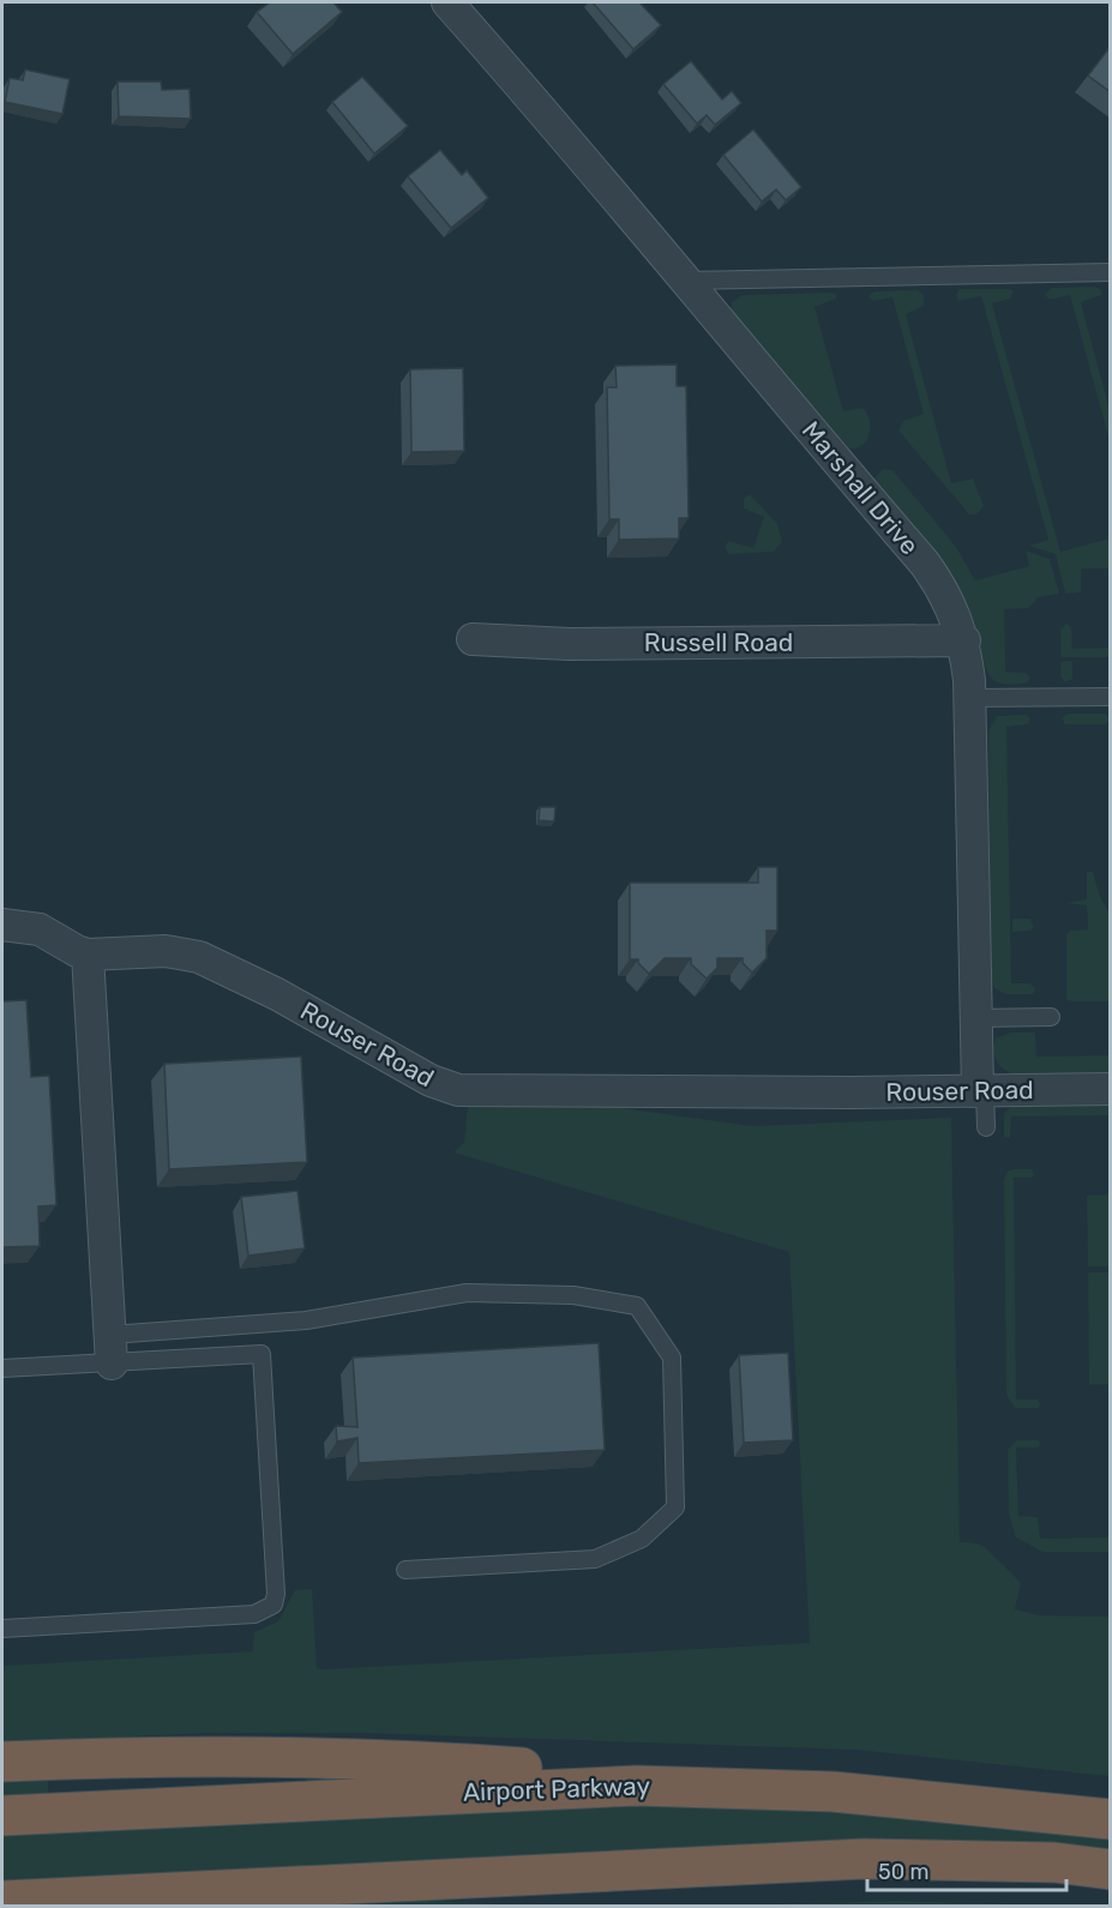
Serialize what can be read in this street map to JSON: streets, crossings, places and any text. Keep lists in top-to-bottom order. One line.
{"streets":{"highway":["Airport Parkway"],"street":["Marshall Drive","Russell Road","Rouser Road"]},"crossings":[["Marshall Drive","Russell Road"],["Marshall Drive","Rouser Road"]],"scale_bar":"50 m"}
